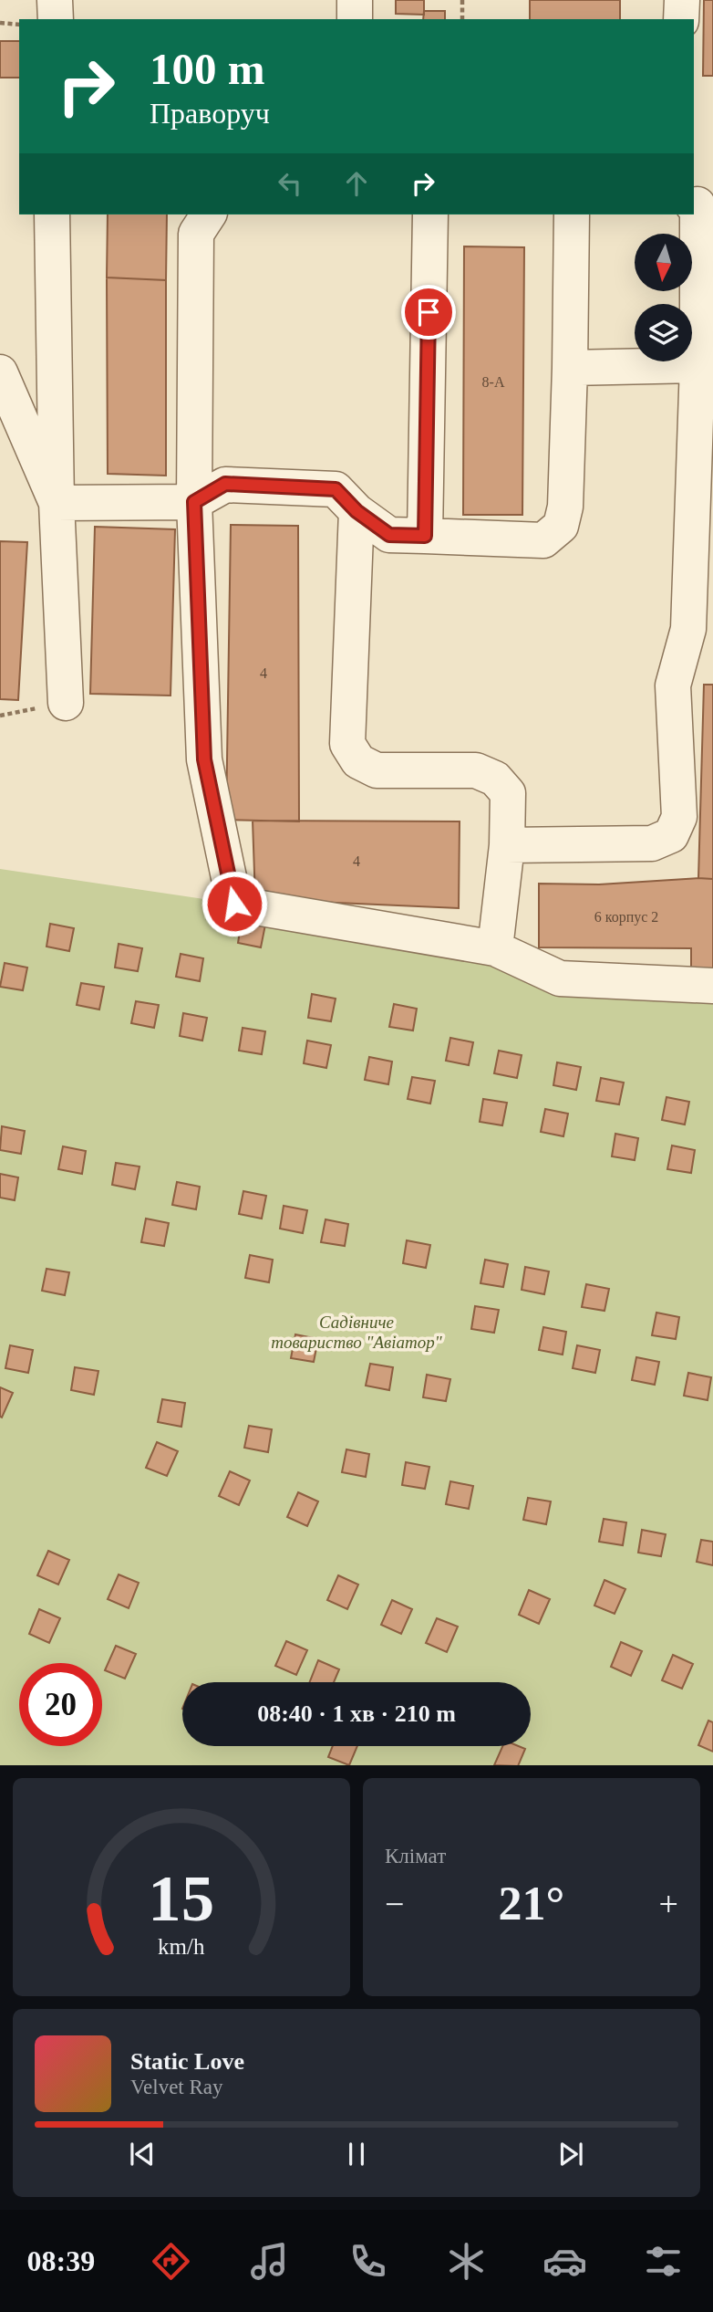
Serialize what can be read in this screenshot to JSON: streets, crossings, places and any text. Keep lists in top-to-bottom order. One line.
{"parks":["Садівниче товариство \"Авіатор\""],"house_numbers":["8-А","4","4","6 корпус 2"],"north":"bottom","page":{"turn":["100 m","Праворуч"],"limit":"20","trip":"08:40 · 1 хв · 210 m","tile":"Клімат","heat":["−","21°","+"],"song":["Static Love","Velvet Ray"],"tabs":"08:39","gauge":["15","km/h"]}}
